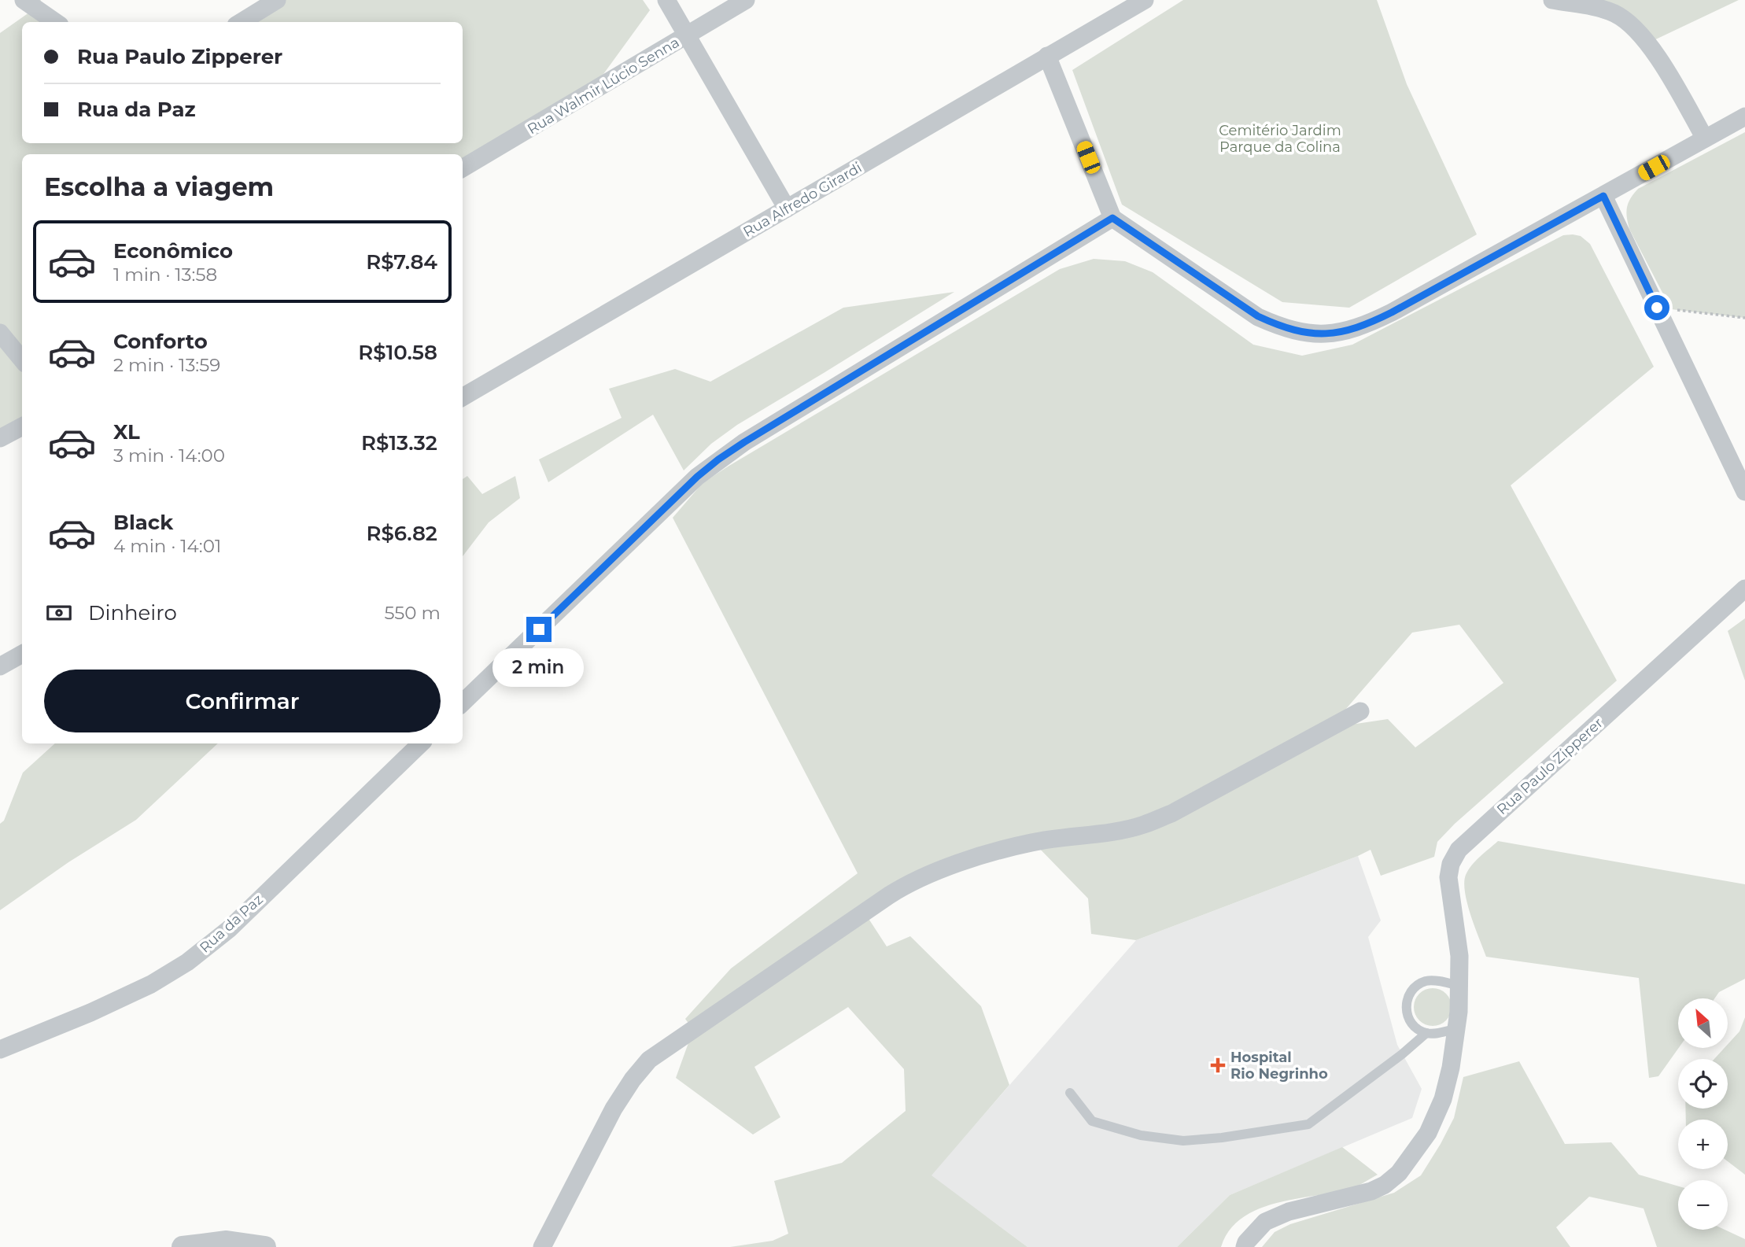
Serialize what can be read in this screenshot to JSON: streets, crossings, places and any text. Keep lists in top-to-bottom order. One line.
{"streets":{"street":["Rua Walmir Lúcio Senna","Rua Alfredo Girardi","Rua Paulo Zipperer","Rua da Paz"]},"parks":["Cemitério Jardim Parque da Colina"],"places":{"health":["Hospital Rio Negrinho"]},"north":"top left","page":{"banner":["Rua Paulo Zipperer","Rua da Paz"],"heading":"Escolha a viagem","list":[{"name":"Econômico","note":"1 min · 13:58","value":"R$7.84"},{"name":"Conforto","note":"2 min · 13:59","value":"R$10.58"},{"name":"XL","note":"3 min · 14:00","value":"R$13.32"},{"name":"Black","note":"4 min · 14:01","value":"R$6.82"}],"pay":["Dinheiro","550 m"],"bubble":"2 min","buttons":"Confirmar","map_buttons":["+","−"]}}
